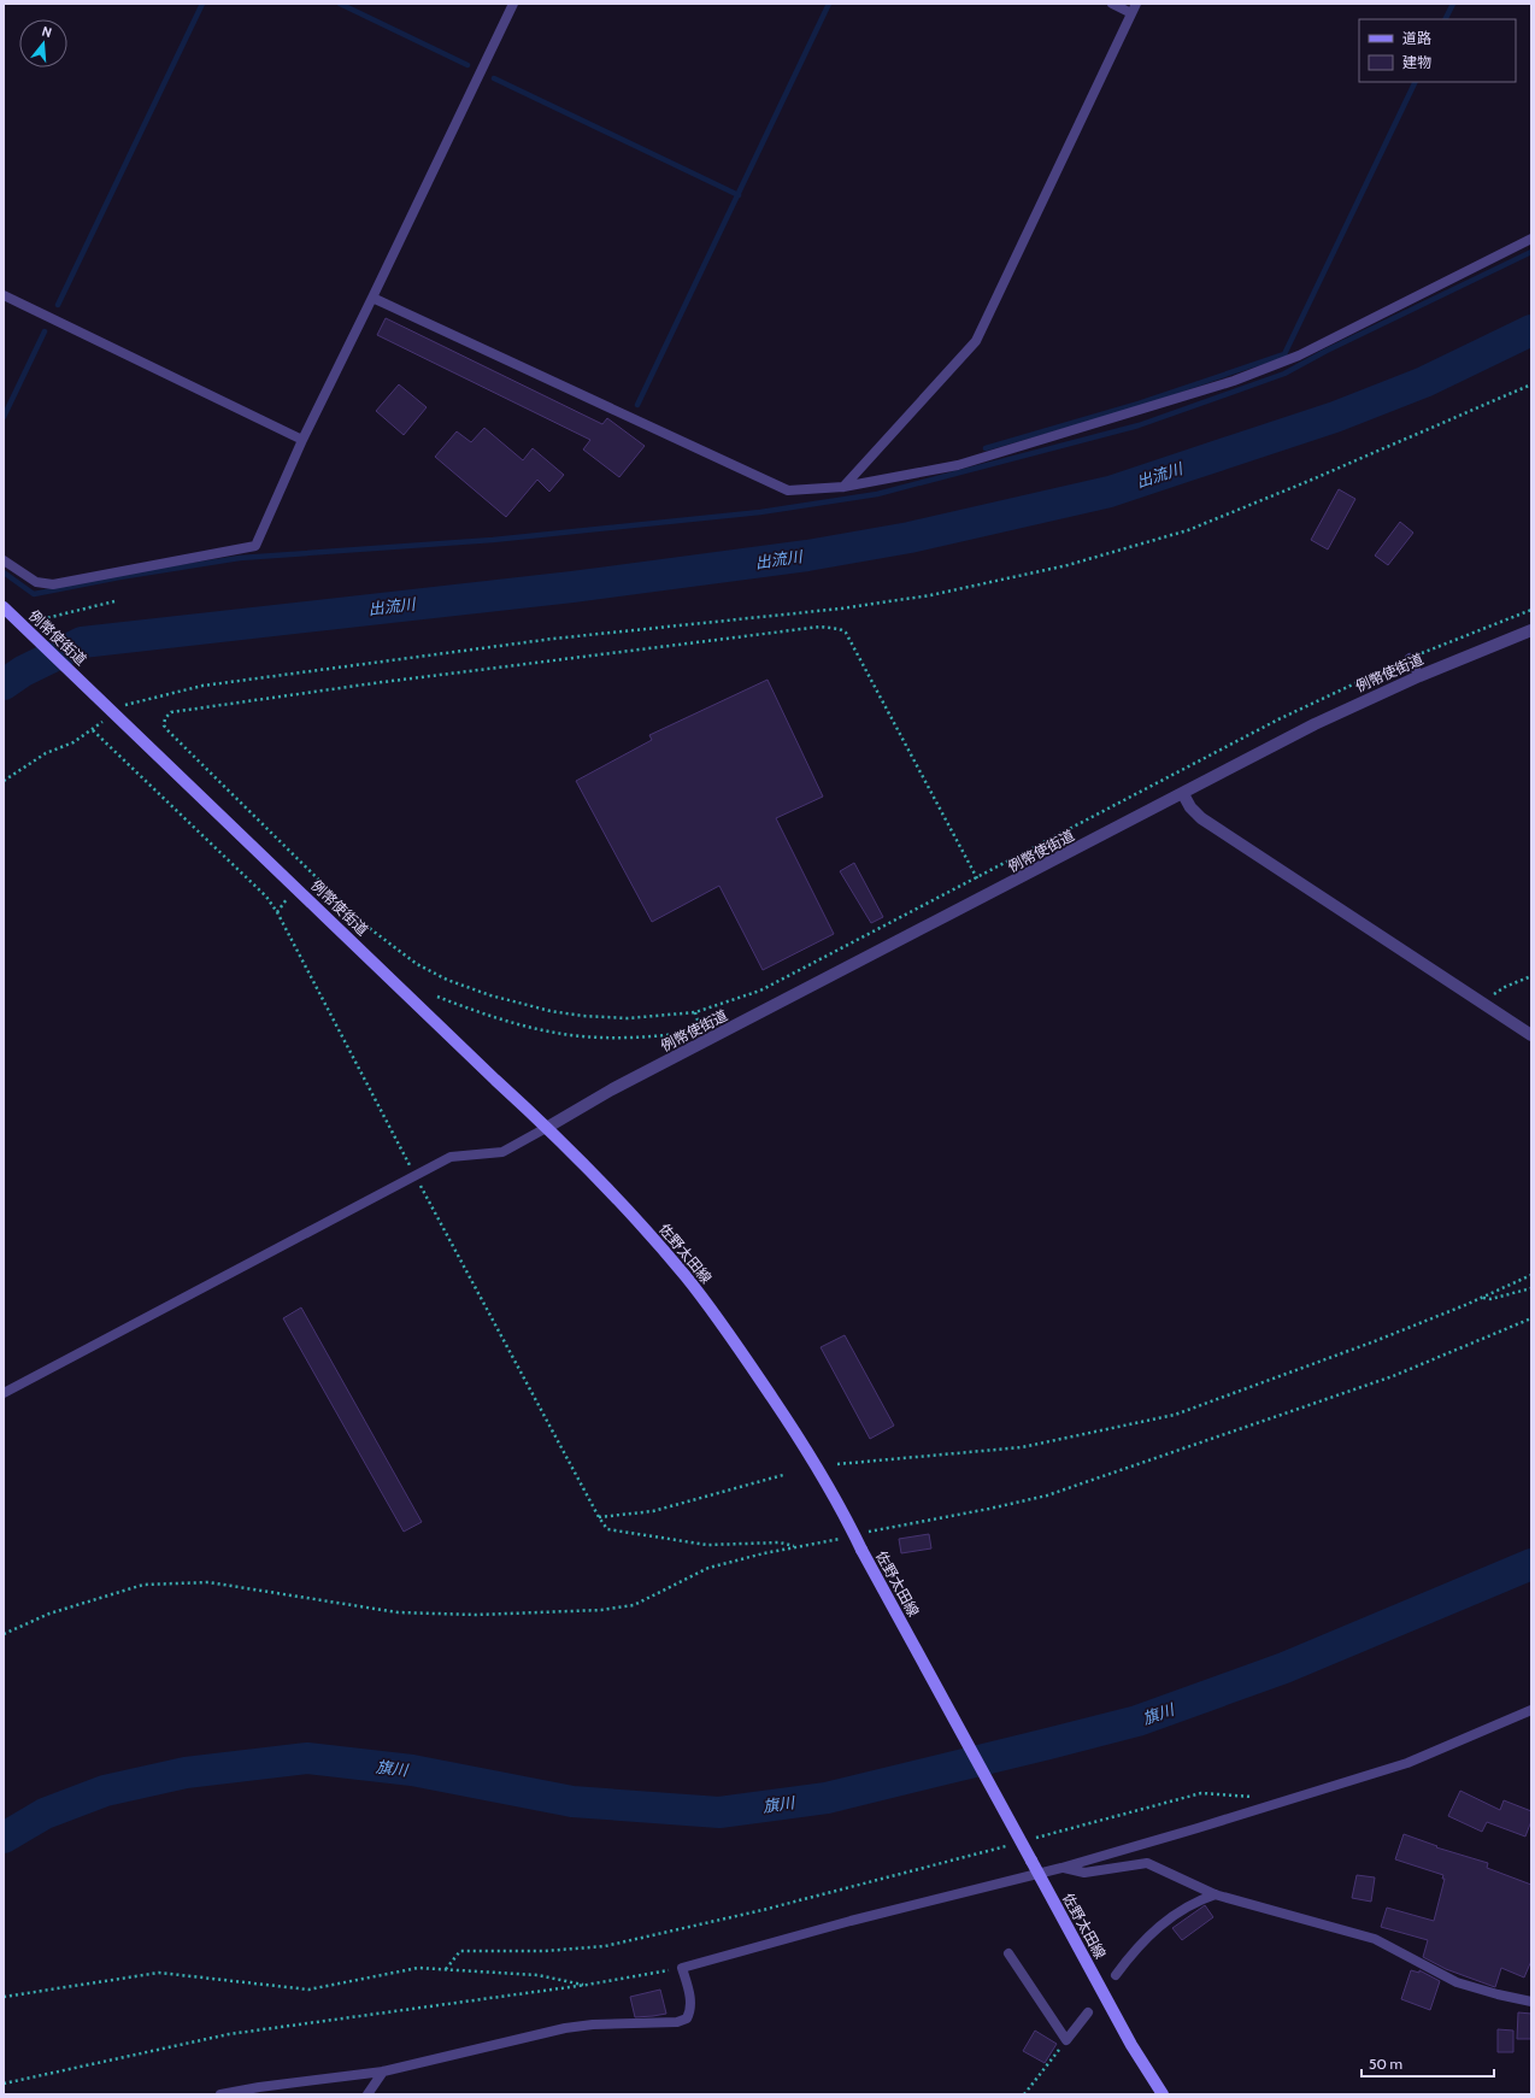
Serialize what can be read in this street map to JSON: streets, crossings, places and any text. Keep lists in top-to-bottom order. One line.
{"streets":{"main road":["例幣使街道","佐野太田線"]},"crossings":[["例幣使街道","佐野太田線"]],"water":["出流川","旗川"],"legend":["道路","建物"],"scale_bar":"50 m","north":"top"}
